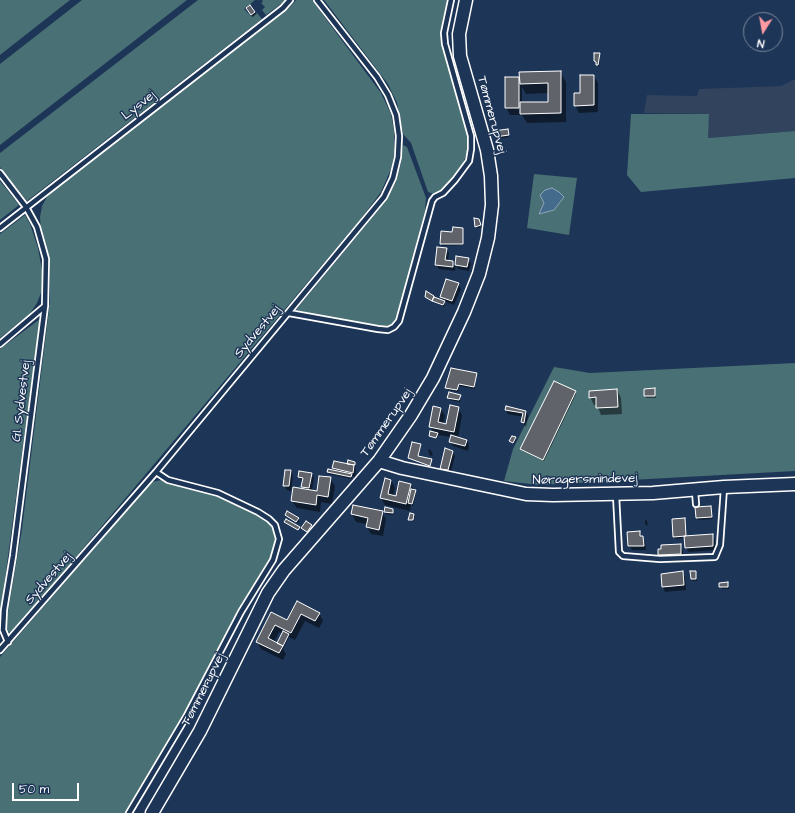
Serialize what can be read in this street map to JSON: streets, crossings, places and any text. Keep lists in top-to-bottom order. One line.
{"streets":{"street":["Tømmerupvej","Nøragersmindevej"],"lane":["Lysvej","Sydvestvej","Gl. Sydvestvej"]},"crossings":[["Lysvej","Gl. Sydvestvej"],["Tømmerupvej","Nøragersmindevej"],["Sydvestvej","Gl. Sydvestvej"]],"scale_bar":"50 m","north":"bottom"}
